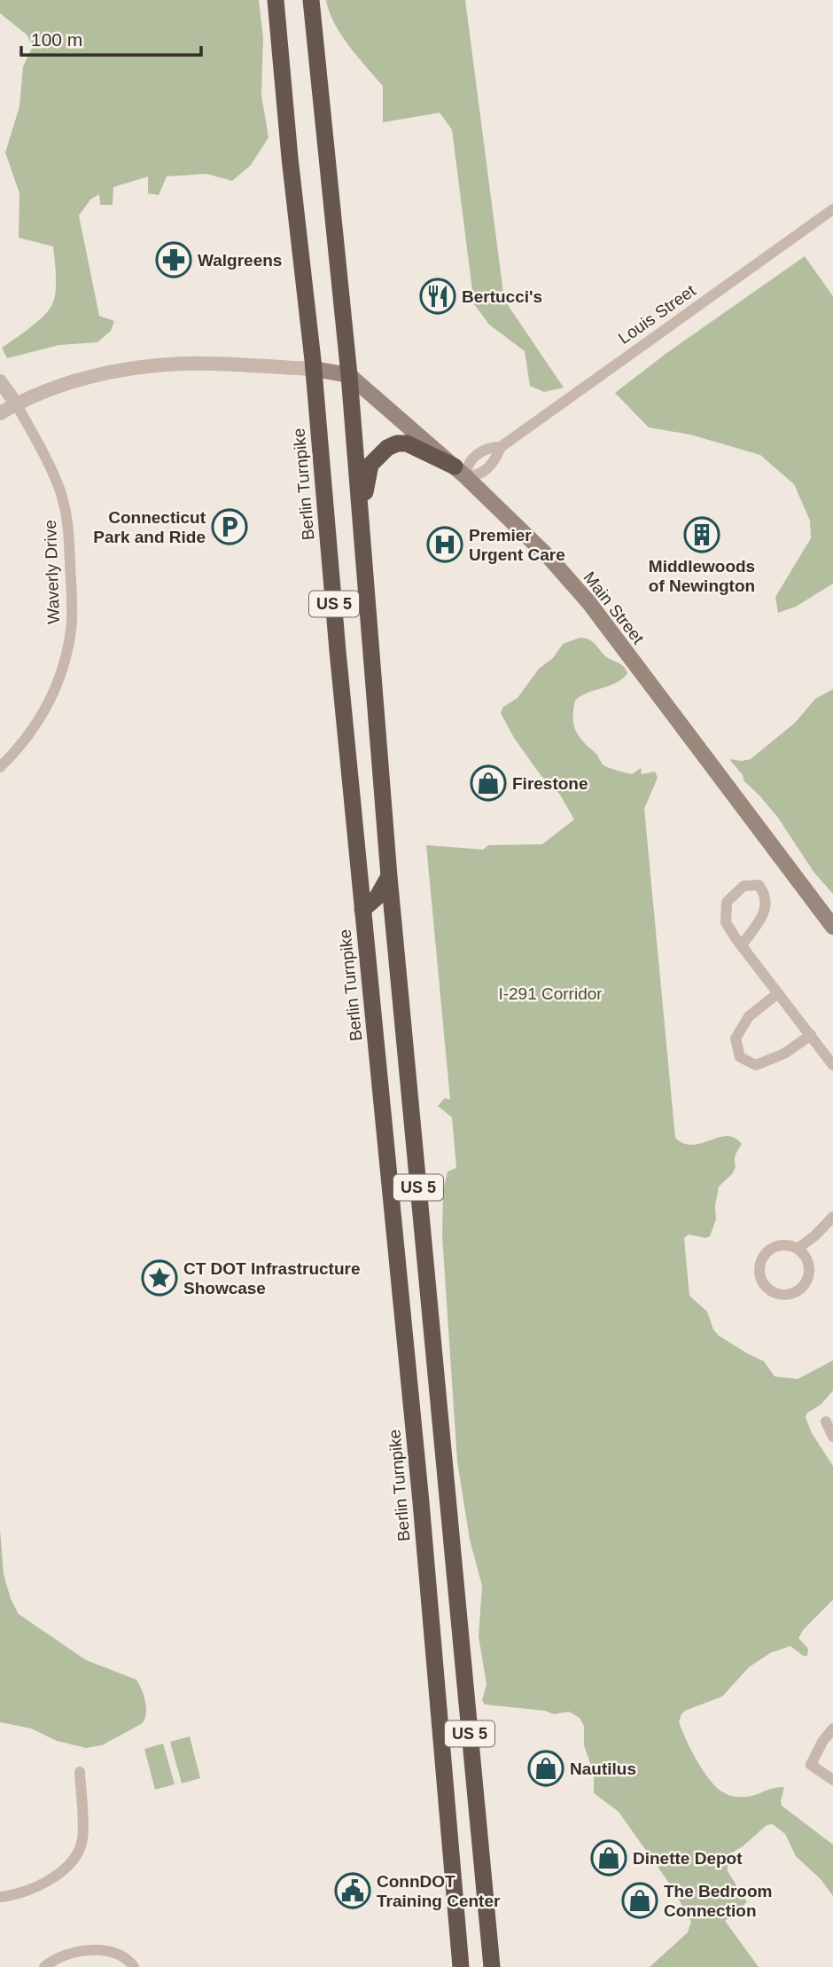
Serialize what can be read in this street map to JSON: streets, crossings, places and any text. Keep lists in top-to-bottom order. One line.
{"streets":{"highway":["Berlin Turnpike","US 5"],"main road":["Main Street"],"street":["Louis Street","Waverly Drive"]},"crossings":[["Louis Street","Main Street"],["US 5","Main Street"]],"parks":["I-291 Corridor"],"places":{"pharmacy":["Walgreens"],"restaurant":["Bertucci's"],"parking":["Connecticut Park and Ride"],"building":["Middlewoods of Newington"],"hospital":["Premier Urgent Care"],"shop":["Firestone","Nautilus","Dinette Depot","The Bedroom Connection"],"place":["CT DOT Infrastructure Showcase"],"public building":["ConnDOT Training Center"]},"scale_bar":"100 m"}
